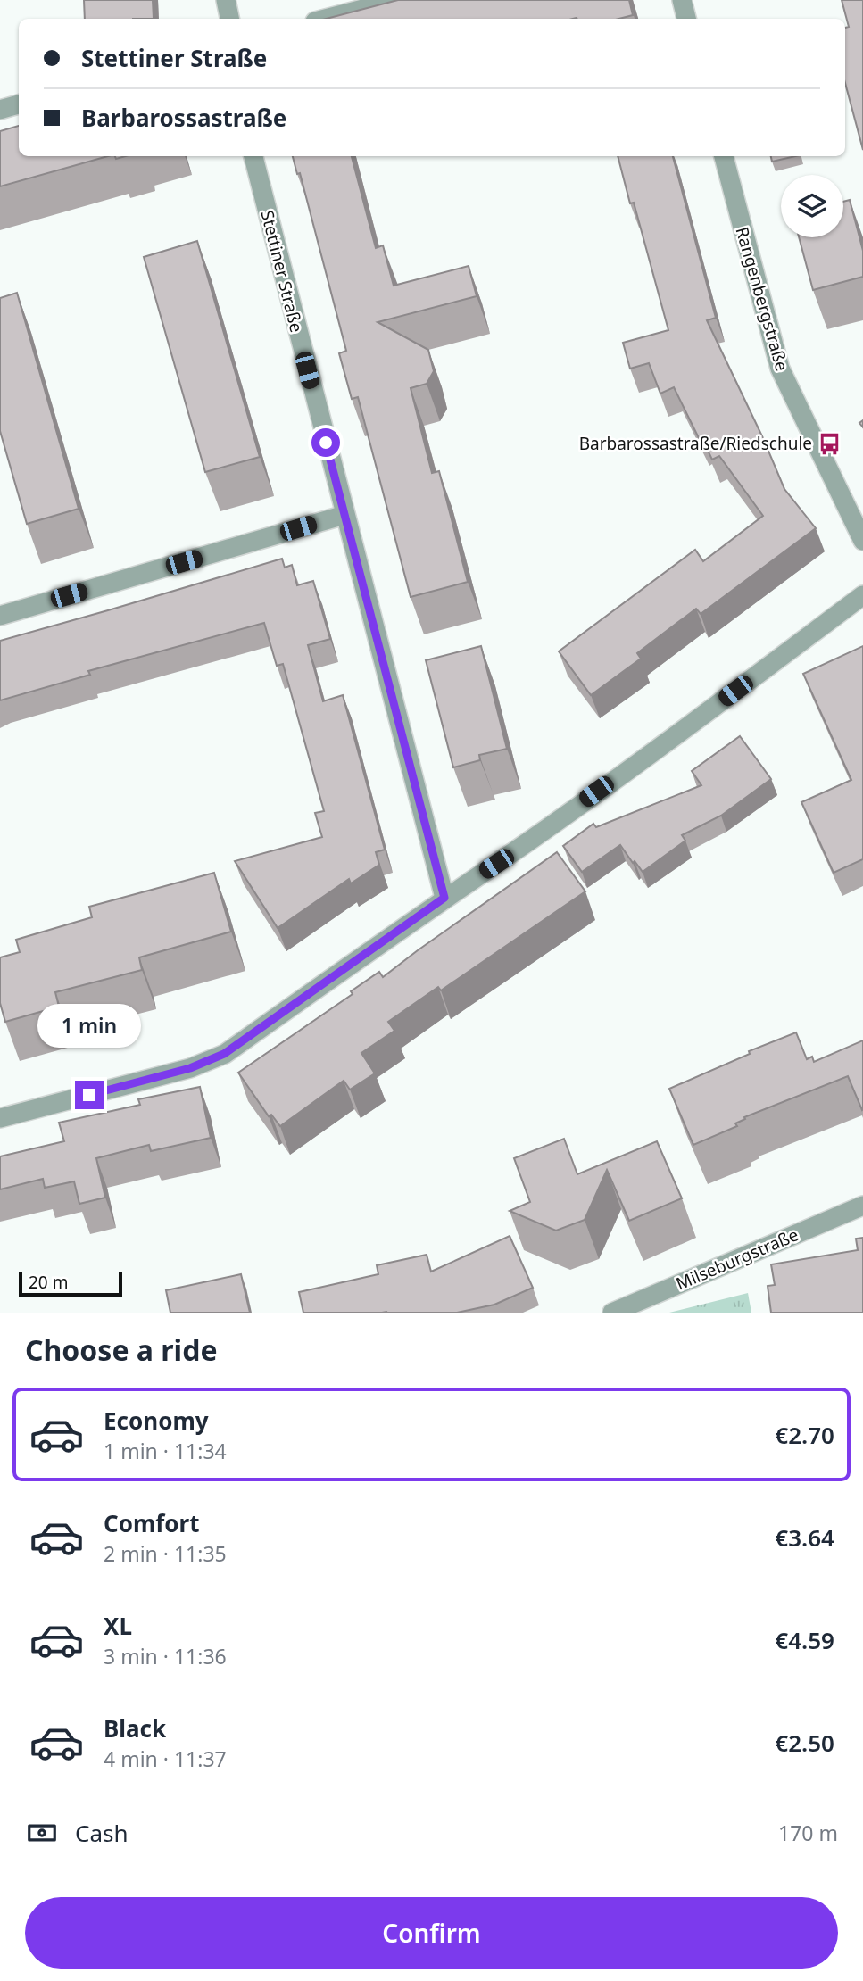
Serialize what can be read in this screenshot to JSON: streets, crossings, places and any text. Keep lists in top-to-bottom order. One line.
{"streets":{"street":["Stettiner Straße","Rangenbergstraße","Milseburgstraße"]},"places":{"bus stop":["Barbarossastraße/Riedschule"]},"scale_bar":"20 m","page":{"banner":["Stettiner Straße","Barbarossastraße"],"bubble":"1 min","scale":"20 m","heading":"Choose a ride","list":[{"name":"Economy","note":"1 min · 11:34","value":"€2.70"},{"name":"Comfort","note":"2 min · 11:35","value":"€3.64"},{"name":"XL","note":"3 min · 11:36","value":"€4.59"},{"name":"Black","note":"4 min · 11:37","value":"€2.50"}],"pay":["Cash","170 m"],"buttons":"Confirm"}}
